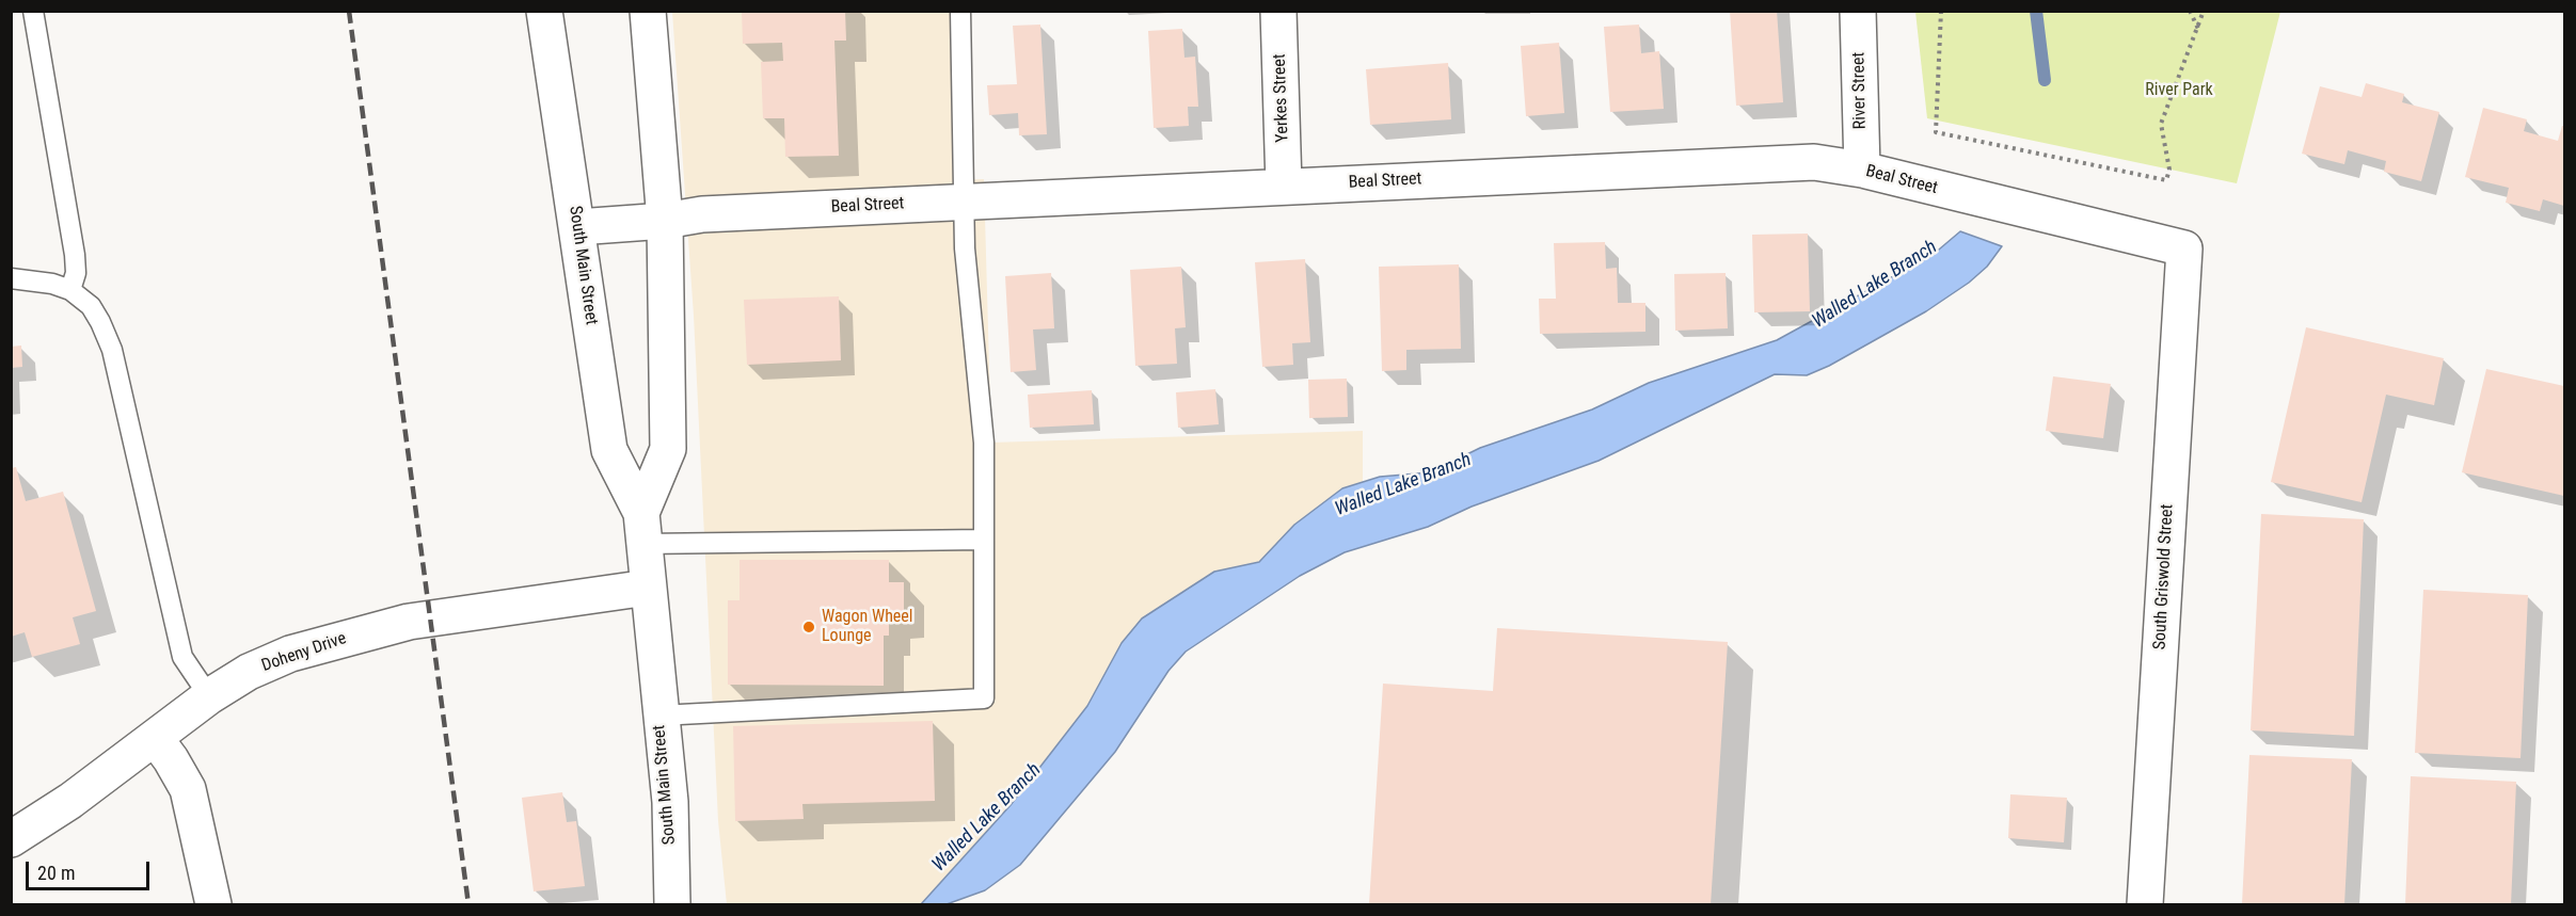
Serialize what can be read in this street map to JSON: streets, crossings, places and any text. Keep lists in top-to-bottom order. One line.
{"streets":{"street":["River Street","Yerkes Street","Beal Street","South Main Street","South Griswold Street","Doheny Drive"]},"crossings":[["River Street","Beal Street"],["Yerkes Street","Beal Street"],["Beal Street","South Main Street"],["Beal Street","South Griswold Street"],["South Main Street","Doheny Drive"]],"water":["Walled Lake Branch"],"parks":["River Park"],"places":["Wagon Wheel Lounge"],"scale_bar":"20 m"}
